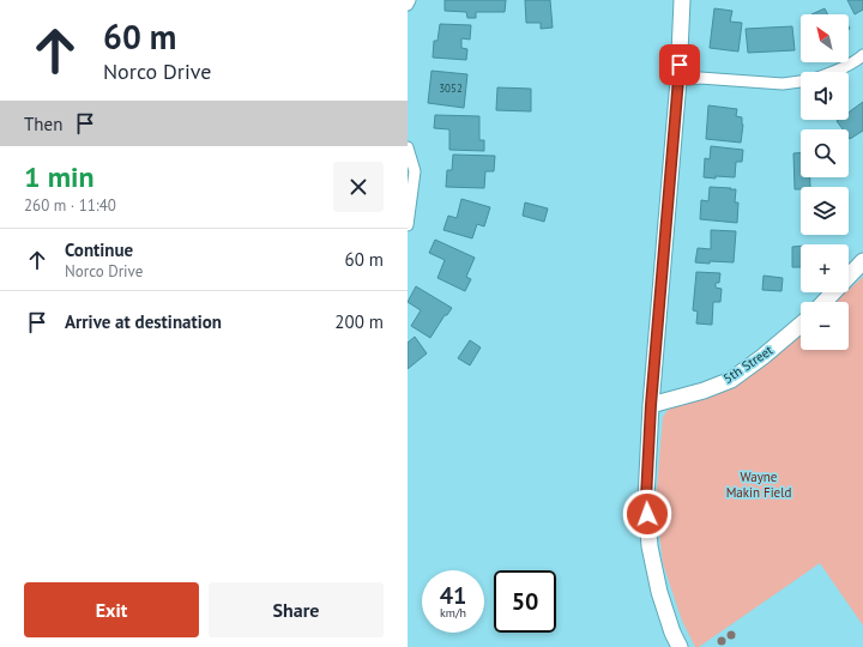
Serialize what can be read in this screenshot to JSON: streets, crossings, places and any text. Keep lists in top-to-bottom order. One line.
{"streets":{"main road":["5th Street"]},"parks":["Wayne Makin Field"],"house_numbers":["3052"],"north":"top left","page":{"turn":["60 m","Norco Drive"],"map_buttons":["+","−"],"then":"Then","heading":["1 min","260 m · 11:40"],"list":[{"name":"Continue","note":"Norco Drive","value":"60 m"},{"name":"Arrive at destination","value":"200 m"}],"speed":"41 km/h","limit":"50","buttons":["Exit","Share"]}}
